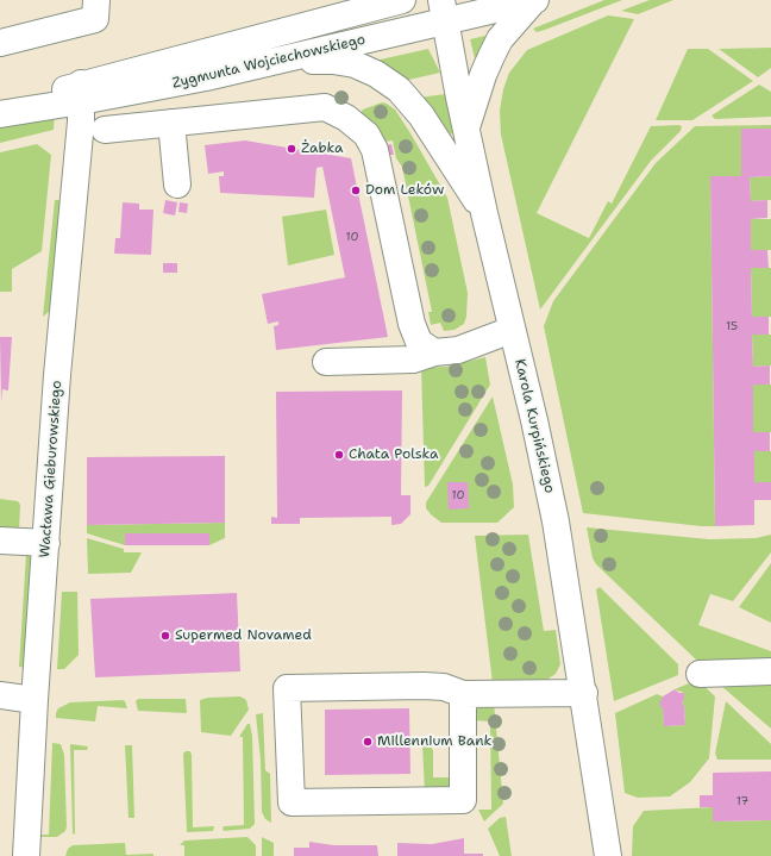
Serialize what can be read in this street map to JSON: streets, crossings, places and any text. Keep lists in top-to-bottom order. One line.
{"streets":{"street":["Zygmunta Wojciechowskiego","Karola Kurpińskiego","Wacława Gieburowskiego"]},"crossings":[["Zygmunta Wojciechowskiego","Karola Kurpińskiego"],["Zygmunta Wojciechowskiego","Wacława Gieburowskiego"]],"places":["Żabka","Dom Leków","Chata Polska","Supermed Novamed","Millennium Bank"],"house_numbers":["10","15","10","17"]}
